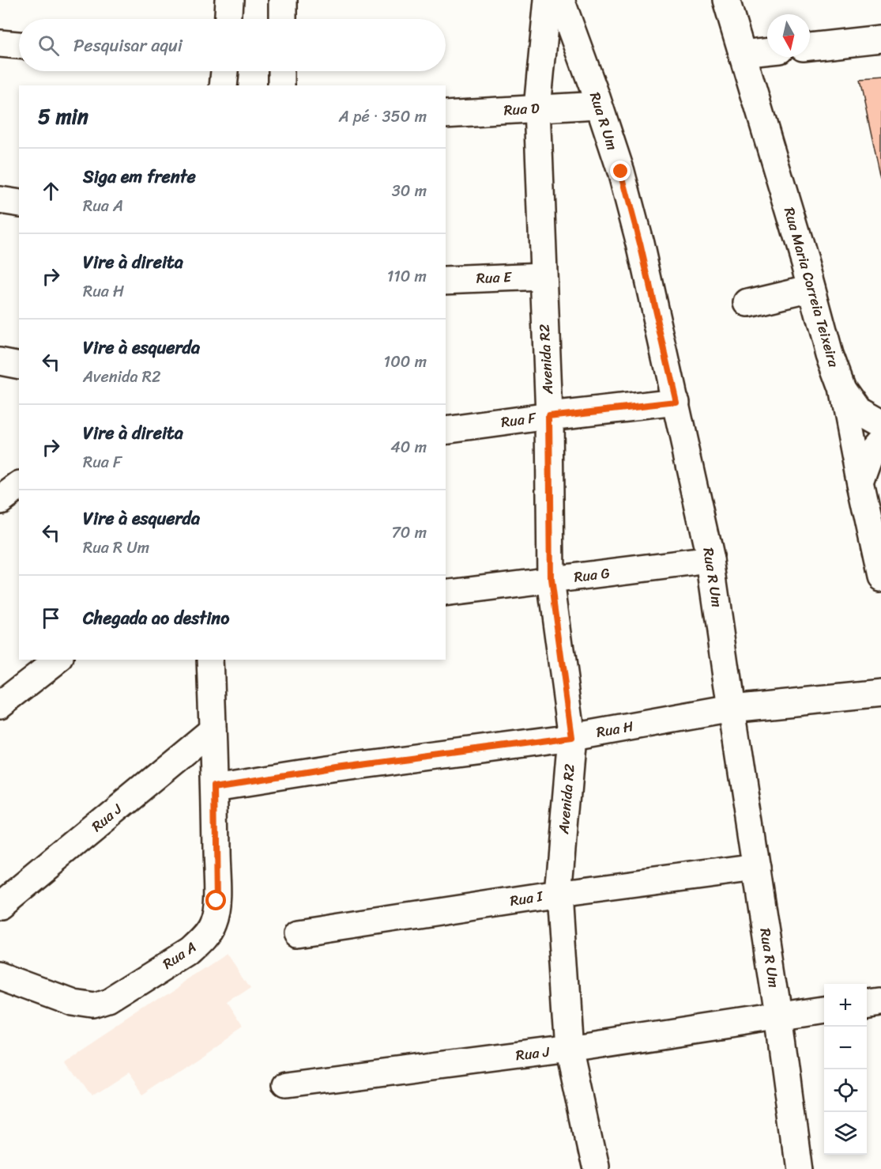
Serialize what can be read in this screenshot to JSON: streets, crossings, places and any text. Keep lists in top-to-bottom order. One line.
{"streets":{"street":["Rua D","Rua R Um","Rua E","Rua Maria Correia Teixeira","Avenida R2","Rua F","Rua G","Rua H","Rua J","Rua I","Rua A"]},"crossings":[["Rua D","Rua R Um"],["Rua D","Avenida R2"],["Rua R Um","Rua F"],["Rua R Um","Rua G"],["Rua R Um","Rua H"],["Rua R Um","Rua J"],["Rua R Um","Rua I"],["Rua E","Avenida R2"],["Avenida R2","Rua F"],["Avenida R2","Rua G"],["Avenida R2","Rua H"],["Avenida R2","Rua J"],["Avenida R2","Rua I"],["Rua H","Rua A"],["Rua J","Rua A"]],"north":"bottom","page":{"search":"Pesquisar aqui","heading":["5 min","A pé · 350 m"],"list":[["Siga em frente","Rua A","30 m"],["Vire à direita","Rua H","110 m"],["Vire à esquerda","Avenida R2","100 m"],["Vire à direita","Rua F","40 m"],["Vire à esquerda","Rua R Um","70 m"],"Chegada ao destino"],"map_buttons":["+","−"]}}
